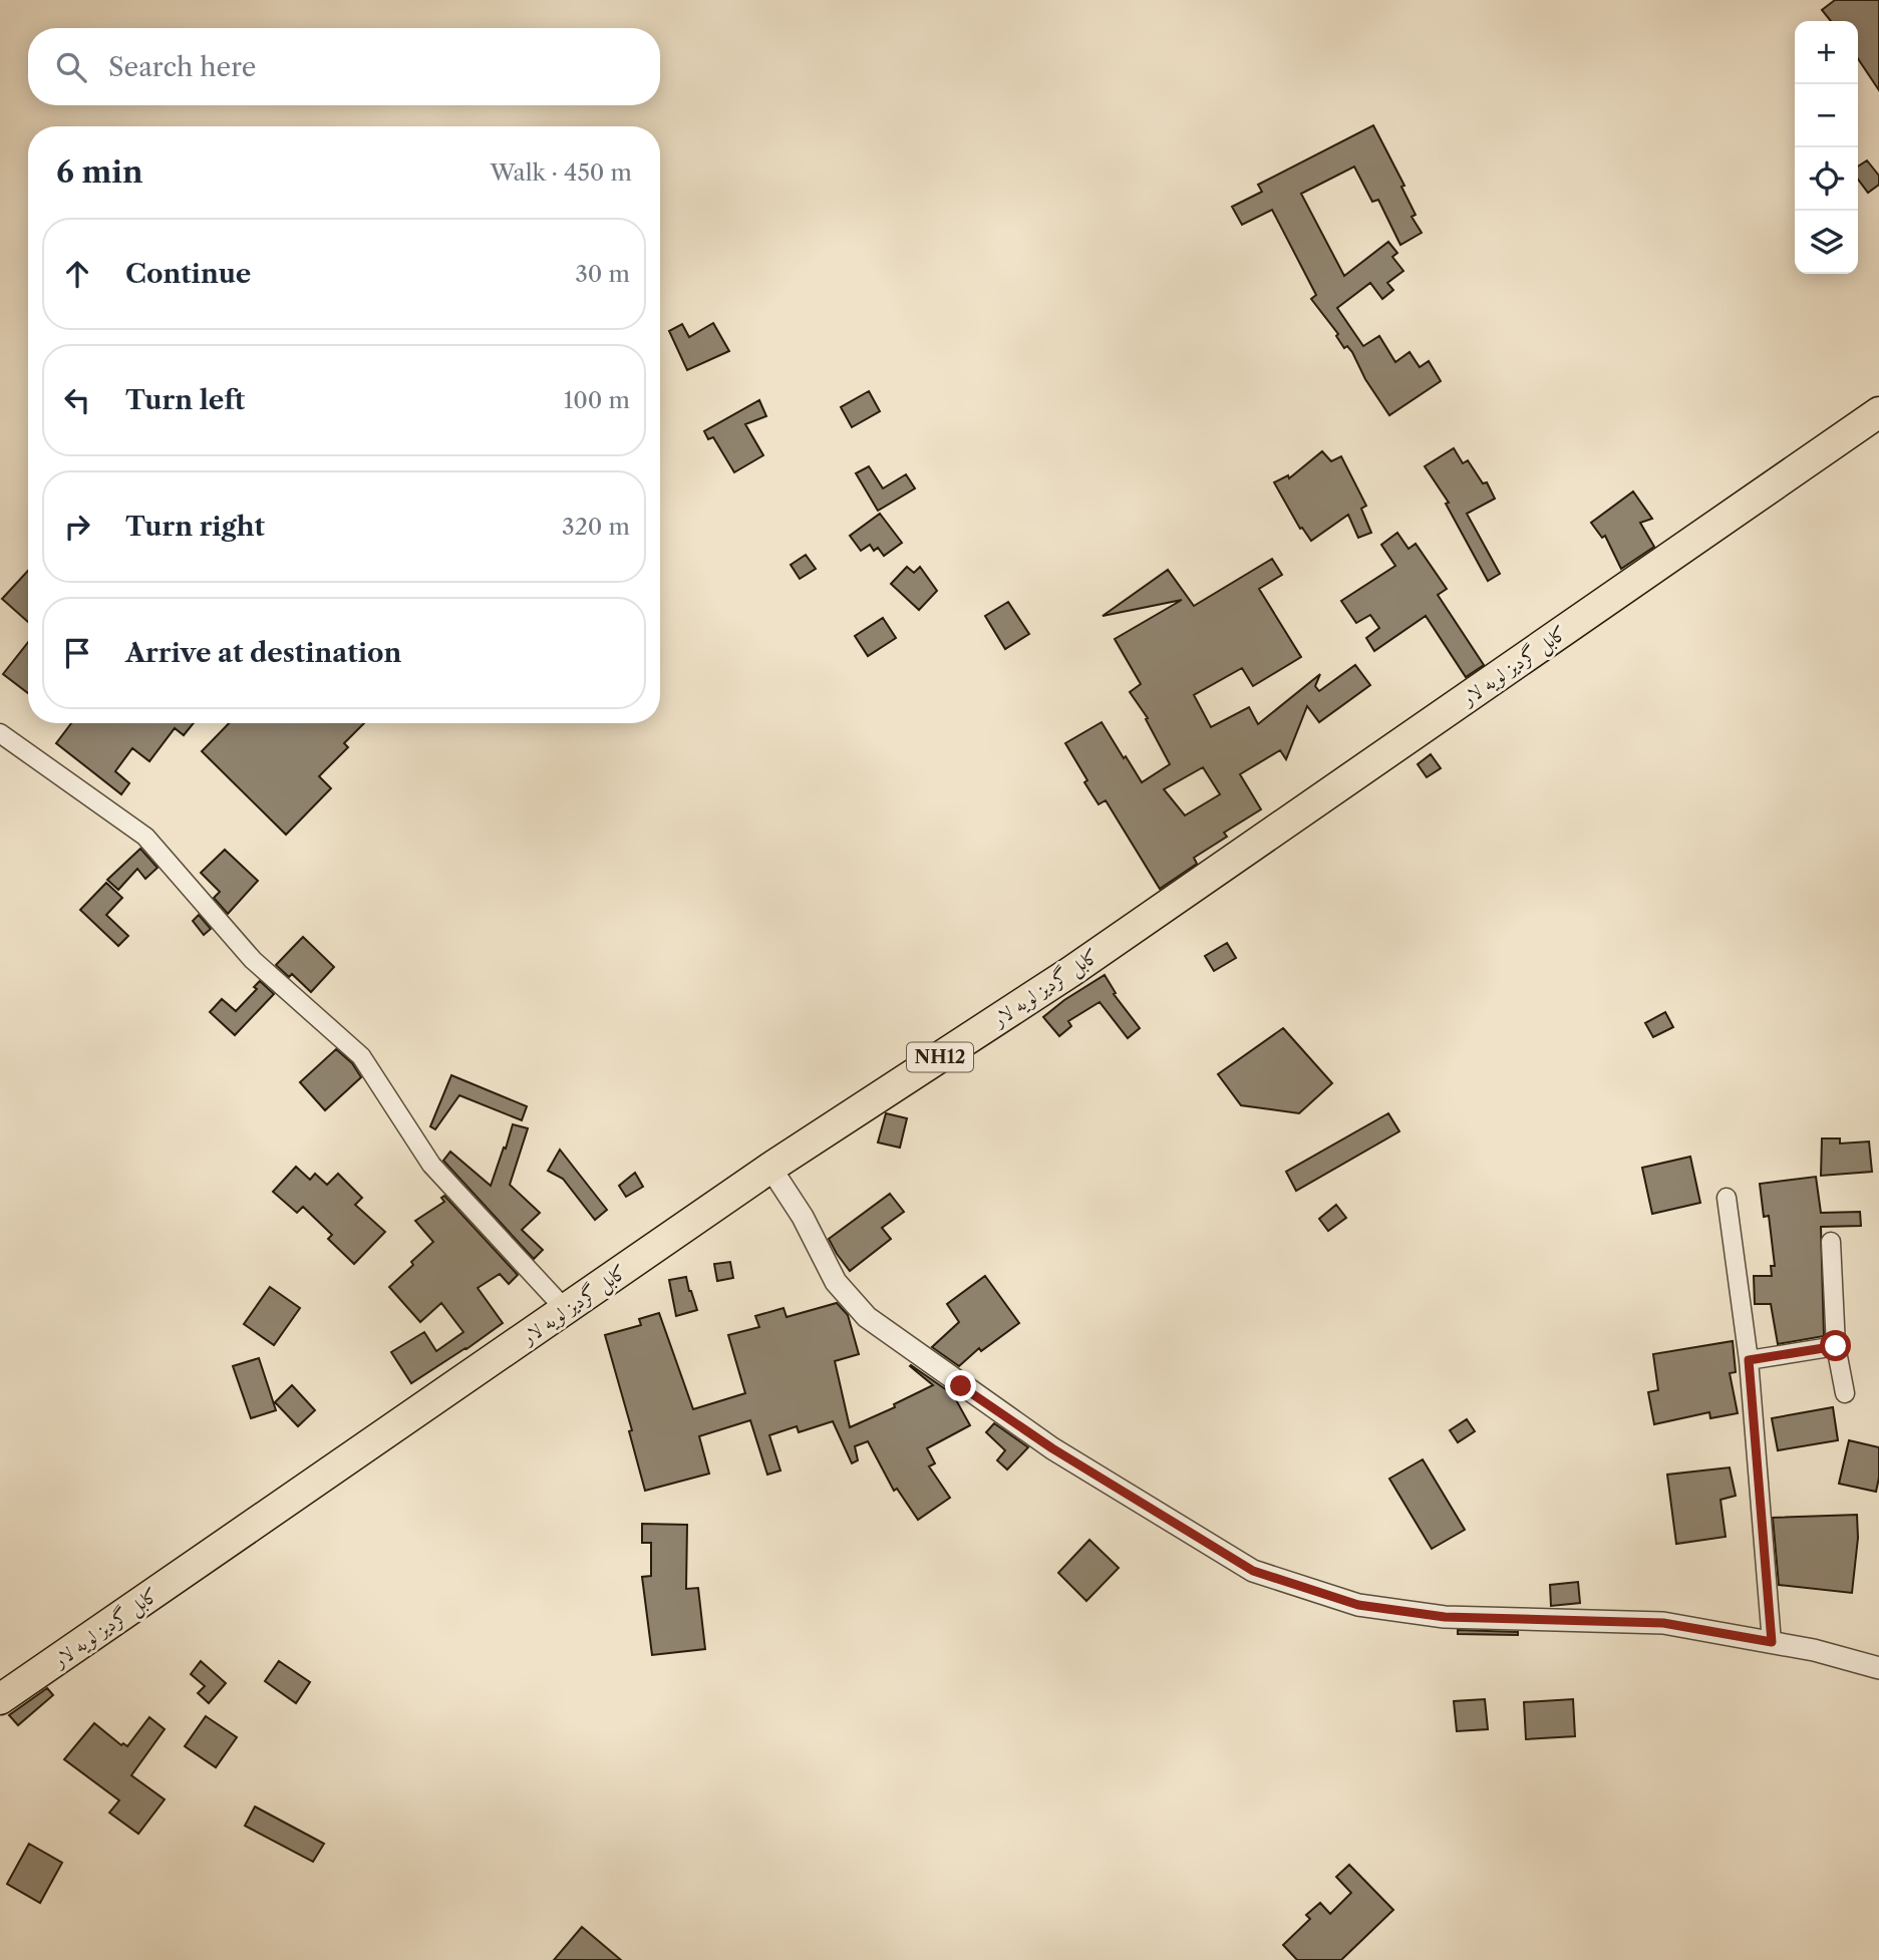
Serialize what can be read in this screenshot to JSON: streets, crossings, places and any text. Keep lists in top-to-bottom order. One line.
{"streets":{"highway":["کابل گردیز لویه لار","NH12"]},"page":{"map_buttons":["+","−"],"search":"Search here","heading":["6 min","Walk · 450 m"],"list":[["Continue","30 m"],["Turn left","100 m"],["Turn right","320 m"],"Arrive at destination"]}}
